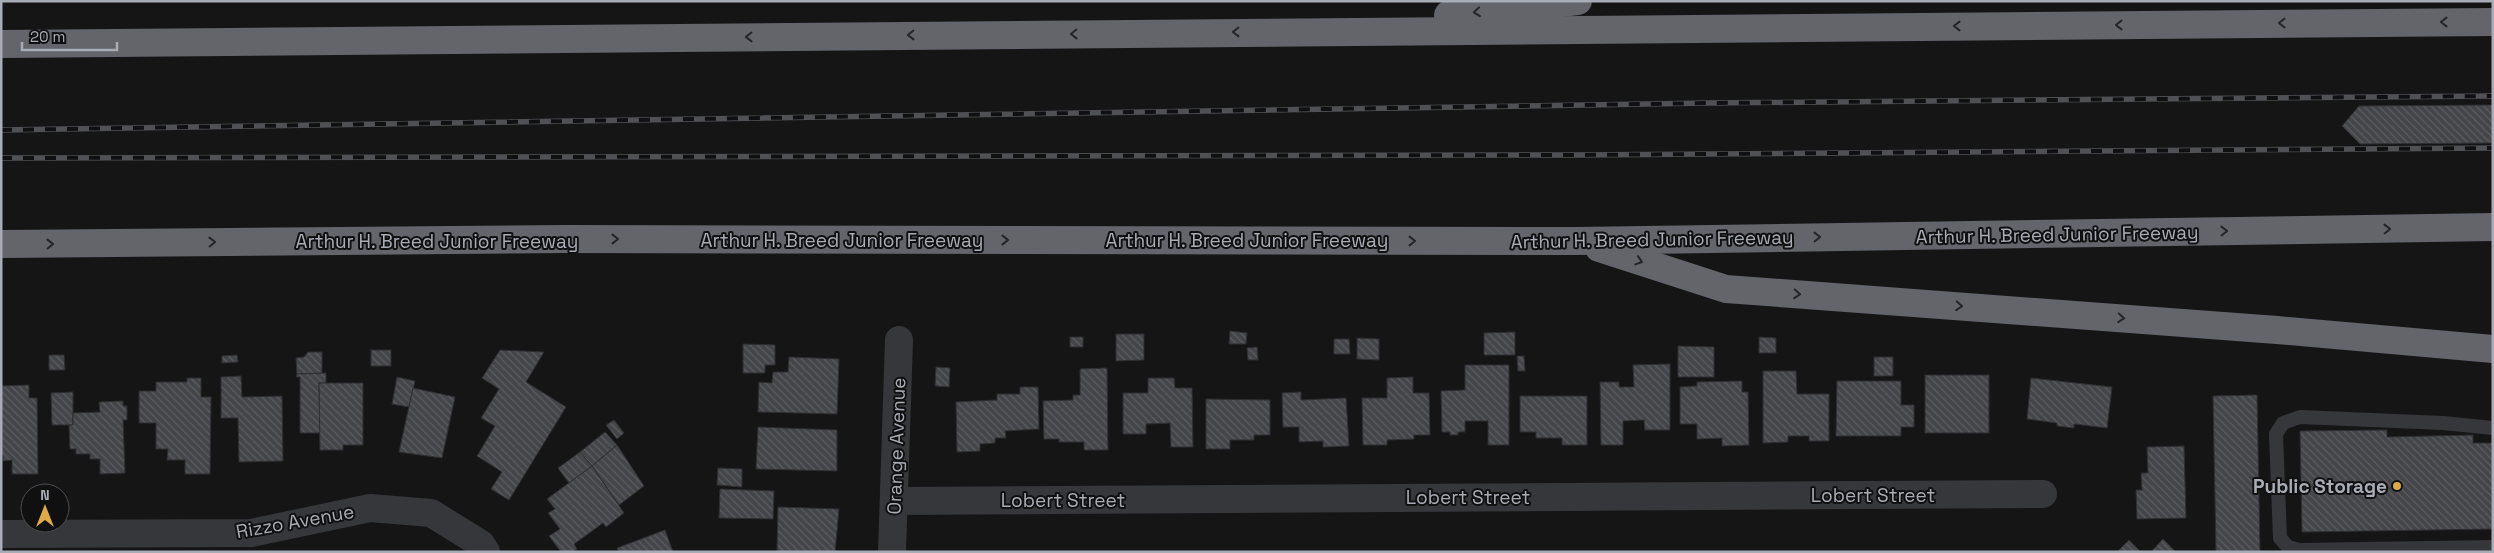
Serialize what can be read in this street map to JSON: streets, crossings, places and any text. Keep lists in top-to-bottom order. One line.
{"streets":{"highway":["Arthur H. Breed Junior Freeway"],"street":["Orange Avenue","Lobert Street","Rizzo Avenue"]},"crossings":[["Orange Avenue","Lobert Street"]],"places":["Public Storage"],"scale_bar":"20 m","north":"top"}
